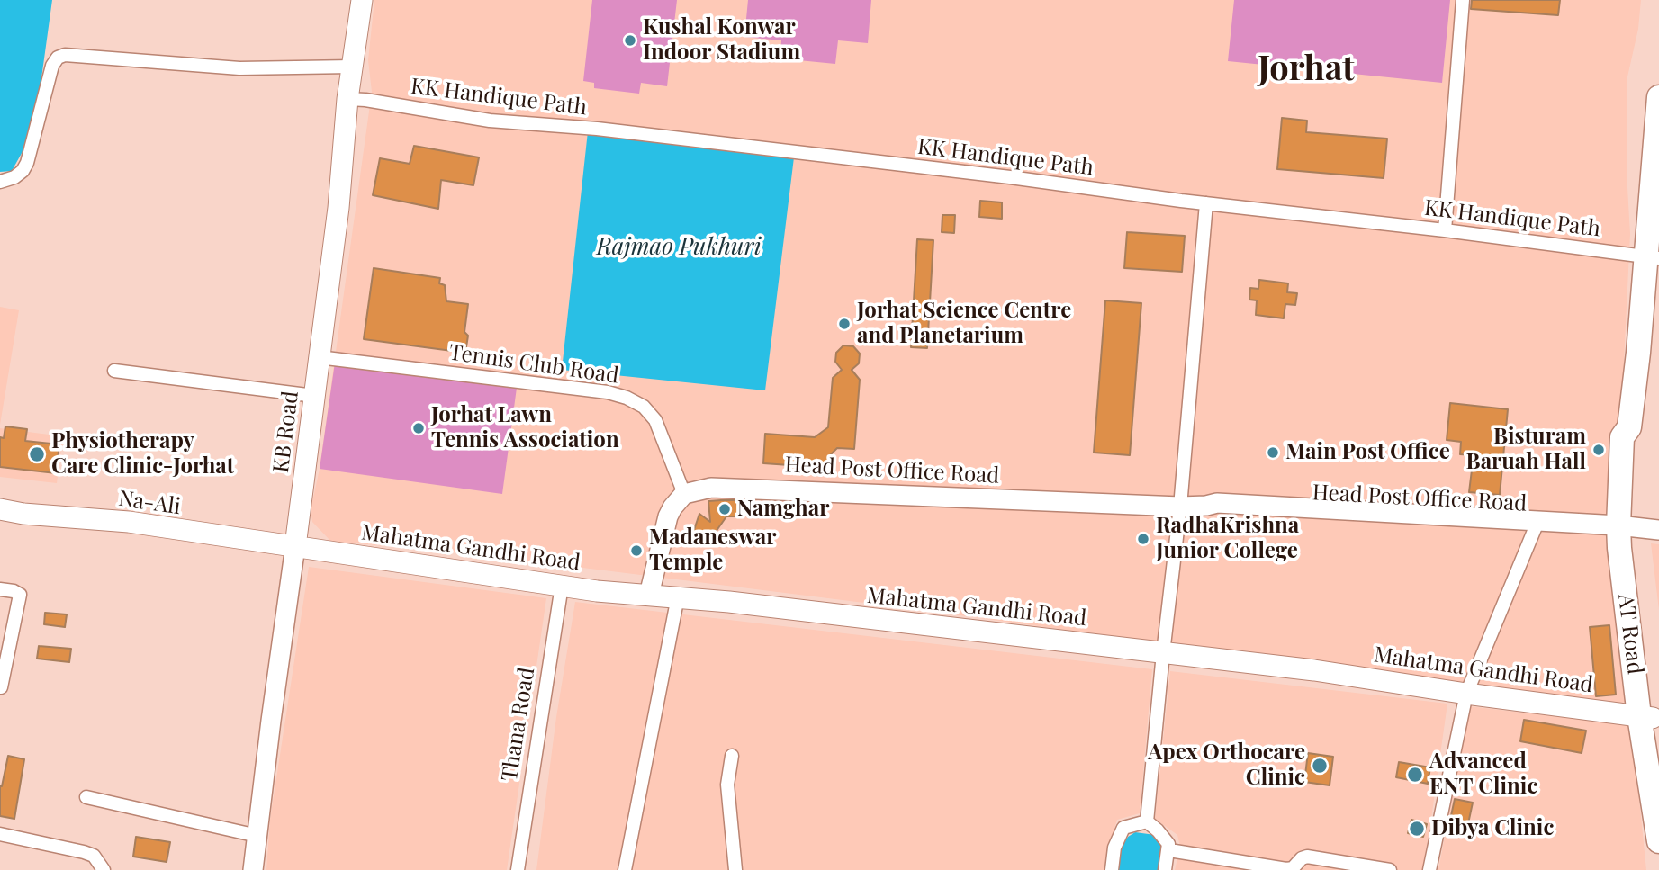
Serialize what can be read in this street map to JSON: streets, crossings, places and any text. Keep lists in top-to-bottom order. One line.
{"streets":{"highway":["AT Road"],"main road":["KB Road","Na-Ali","Mahatma Gandhi Road"],"street":["KK Handique Path","Tennis Club Road","Head Post Office Road","Thana Road"]},"crossings":[["KK Handique Path","KB Road"],["KK Handique Path","AT Road"],["Tennis Club Road","KB Road"],["Tennis Club Road","Head Post Office Road"],["KB Road","Na-Ali"],["KB Road","Mahatma Gandhi Road"],["Head Post Office Road","AT Road"],["Na-Ali","Mahatma Gandhi Road"],["Mahatma Gandhi Road","AT Road"],["Mahatma Gandhi Road","Thana Road"]],"districts":["Jorhat"],"water":["Rajmao Pukhuri"],"places":["Kushal Konwar Indoor Stadium","Jorhat Science Centre and Planetarium","Jorhat Lawn Tennis Association","Bisturam Baruah Hall","Main Post Office","Physiotherapy Care Clinic-Jorhat","Namghar","RadhaKrishna Junior College","Madaneswar Temple","Apex Orthocare Clinic","Advanced ENT Clinic","Dibya Clinic"]}
